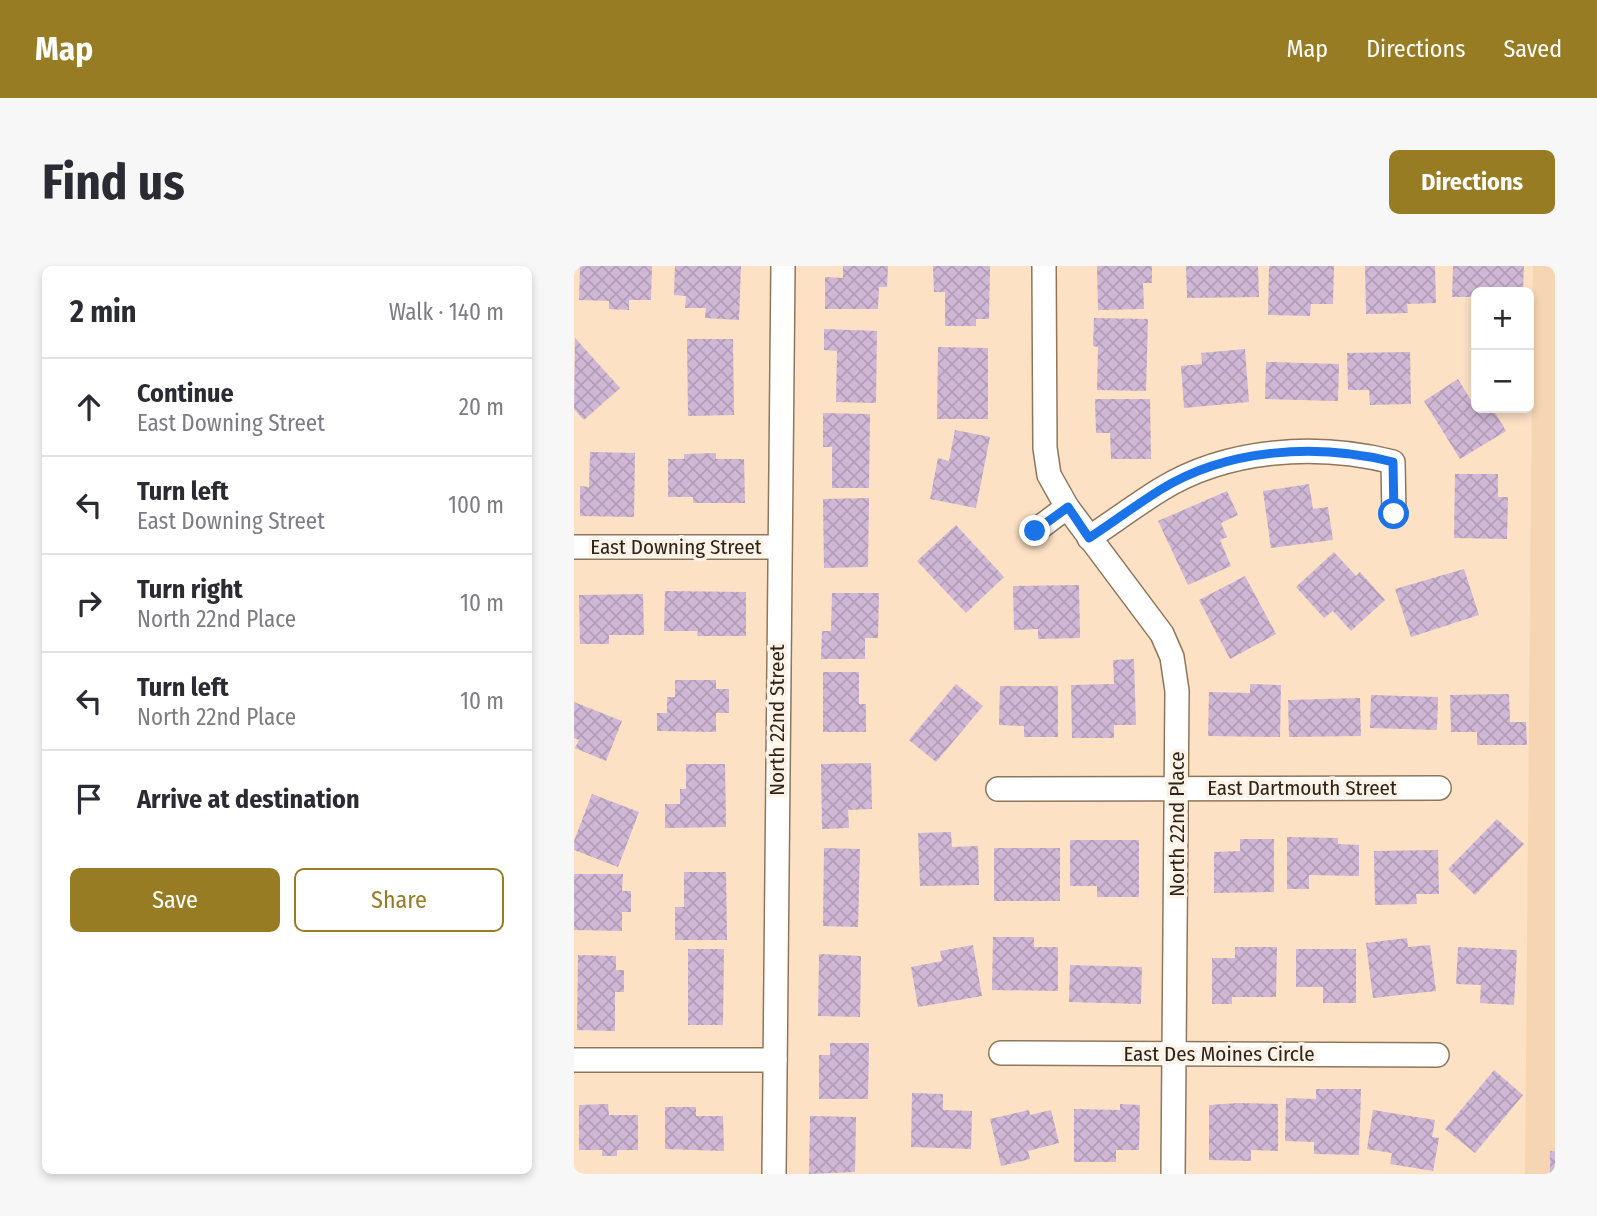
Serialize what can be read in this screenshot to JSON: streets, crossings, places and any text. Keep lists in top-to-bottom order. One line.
{"streets":{"street":["East Downing Street","North 22nd Street","East Dartmouth Street","North 22nd Place","East Des Moines Circle"]},"crossings":[["East Downing Street","North 22nd Street"],["East Dartmouth Street","North 22nd Place"],["North 22nd Place","East Des Moines Circle"]],"page":{"header":"Map","nav":["Map","Directions","Saved"],"buttons":["Directions",["Save","Share"]],"title":"Find us","heading":["2 min","Walk · 140 m"],"map_buttons":["+","−"],"list":[["Continue","East Downing Street","20 m"],["Turn left","East Downing Street","100 m"],["Turn right","North 22nd Place","10 m"],["Turn left","North 22nd Place","10 m"],"Arrive at destination"]}}
